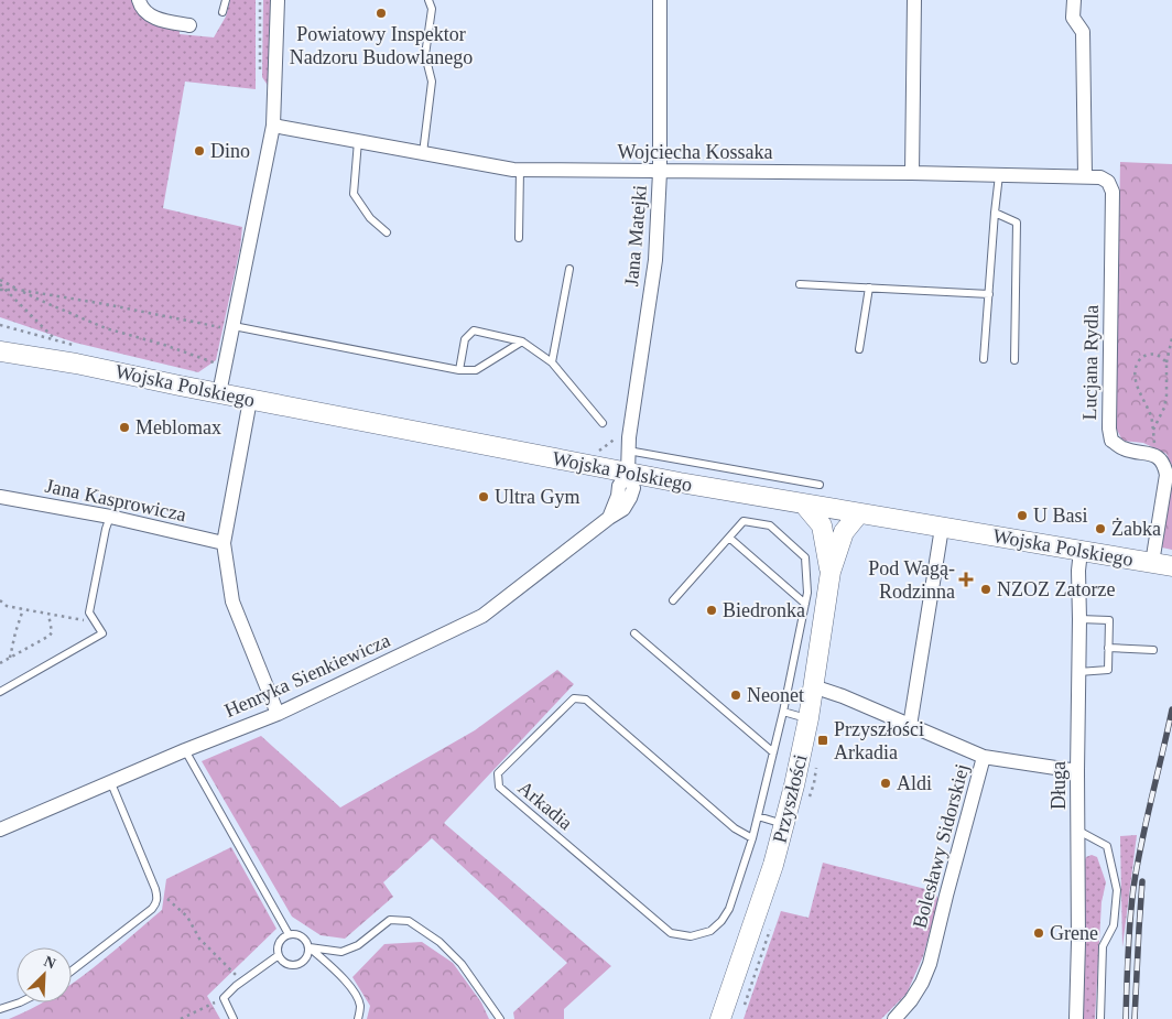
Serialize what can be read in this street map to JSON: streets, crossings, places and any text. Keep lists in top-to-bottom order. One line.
{"streets":{"street":["Wojciecha Kossaka","Jana Matejki","Lucjana Rydla","Wojska Polskiego","Jana Kasprowicza","Henryka Sienkiewicza","Długa","Przyszłości","Bolesławy Sidorskiej"],"lane":["Arkadia"]},"crossings":[["Wojciecha Kossaka","Jana Matejki"],["Wojciecha Kossaka","Lucjana Rydla"],["Jana Matejki","Wojska Polskiego"],["Jana Matejki","Henryka Sienkiewicza"],["Wojska Polskiego","Henryka Sienkiewicza"],["Wojska Polskiego","Długa"],["Wojska Polskiego","Przyszłości"],["Przyszłości","Bolesławy Sidorskiej"]],"places":{"other":["Powiatowy Inspektor Nadzoru Budowlanego","Dino","Meblomax","Ultra Gym","U Basi","Żabka","NZOZ Zatorze","Biedronka","Neonet","Aldi","Grene"],"health":["Pod Wagą- Rodzinna"],"transit":["Przyszłości Arkadia"]},"north":"top right"}
